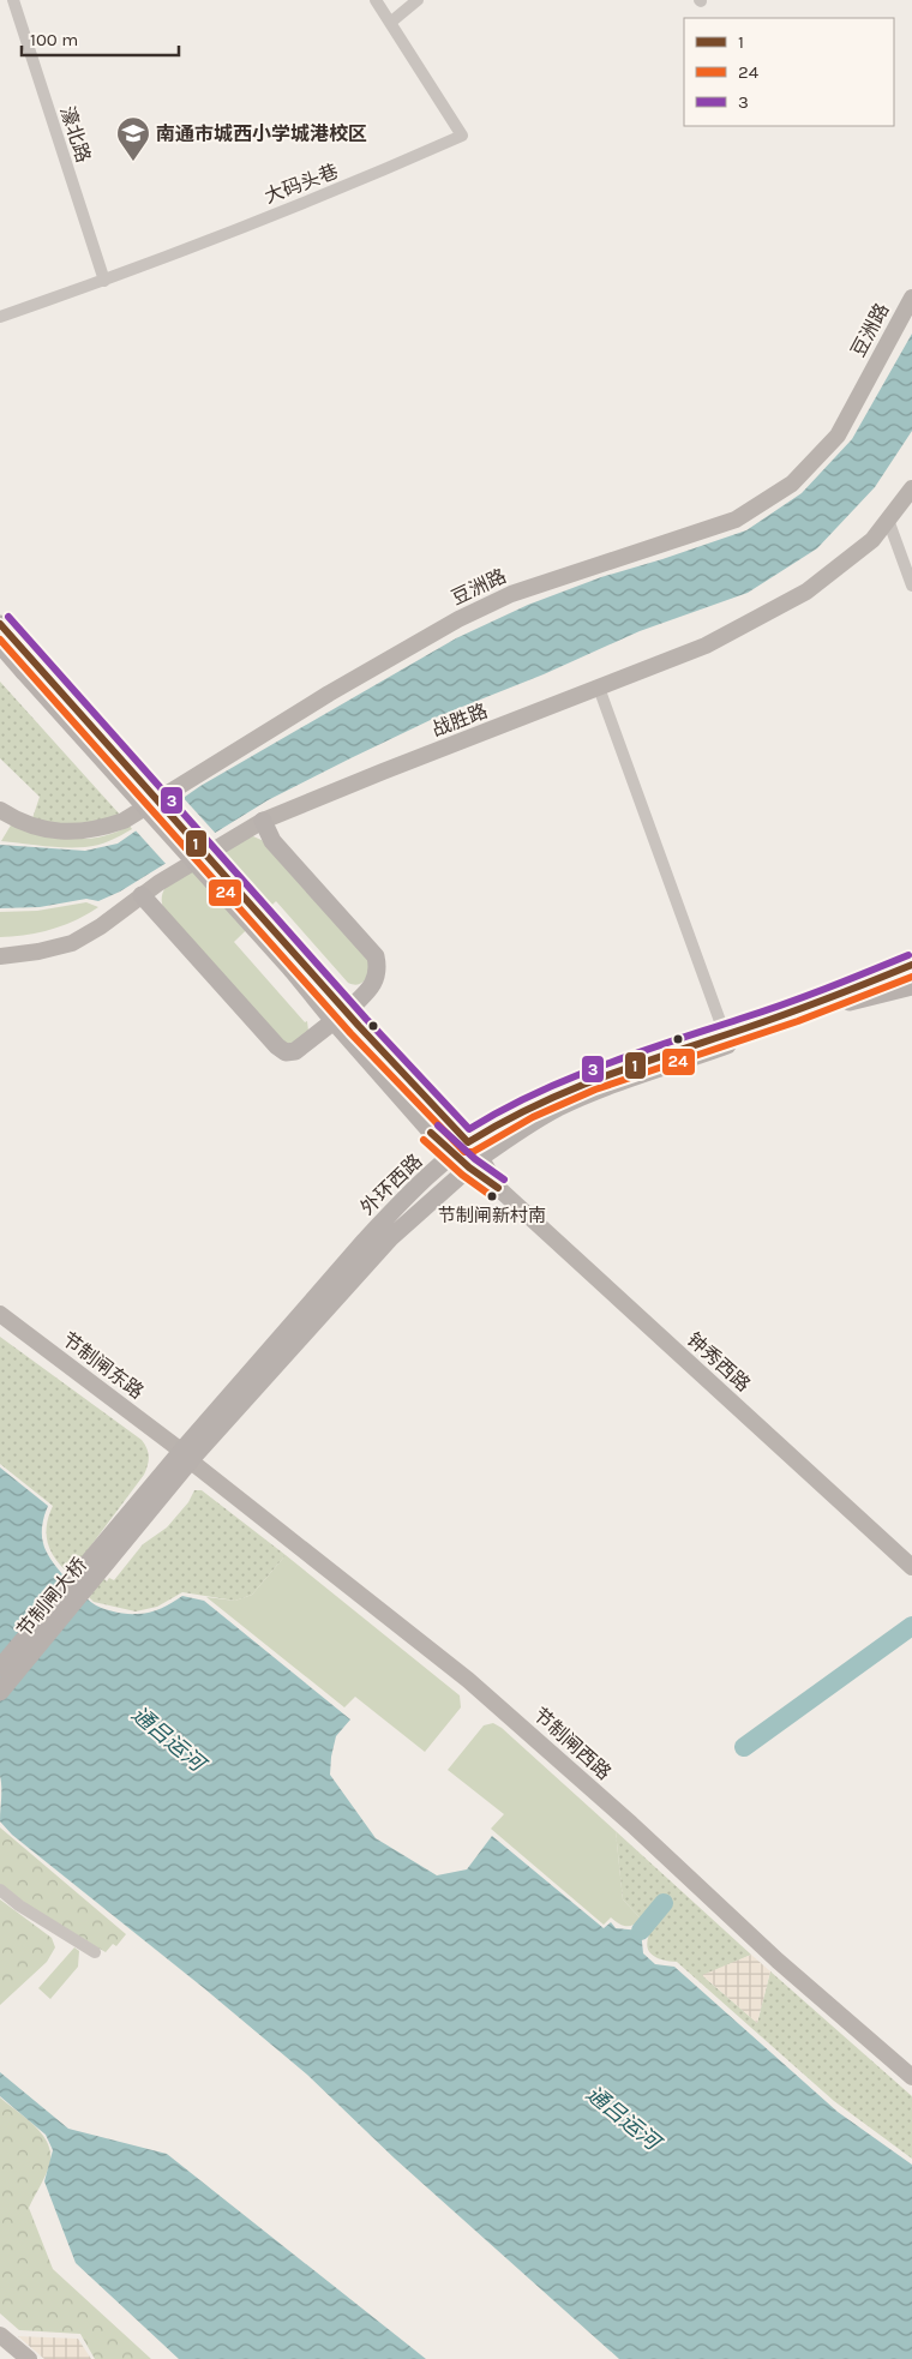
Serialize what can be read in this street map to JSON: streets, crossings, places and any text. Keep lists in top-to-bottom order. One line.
{"streets":{"main road":["外环西路","节制闸大桥"],"street":["濠北路","大码头巷","豆洲路","战胜路","钟秀西路","节制闸东路","节制闸西路"]},"crossings":[["濠北路","大码头巷"],["外环西路","节制闸东路"],["外环西路","节制闸大桥"],["外环西路","节制闸西路"],["节制闸东路","节制闸西路"]],"water":["通吕运河"],"places":{"school or university":["南通市城西小学城港校区"],"other":["节制闸新村南"]},"lines":["transit line 3","transit line 1","transit line 24"],"legend":["1","24","3"],"scale_bar":"100 m"}
